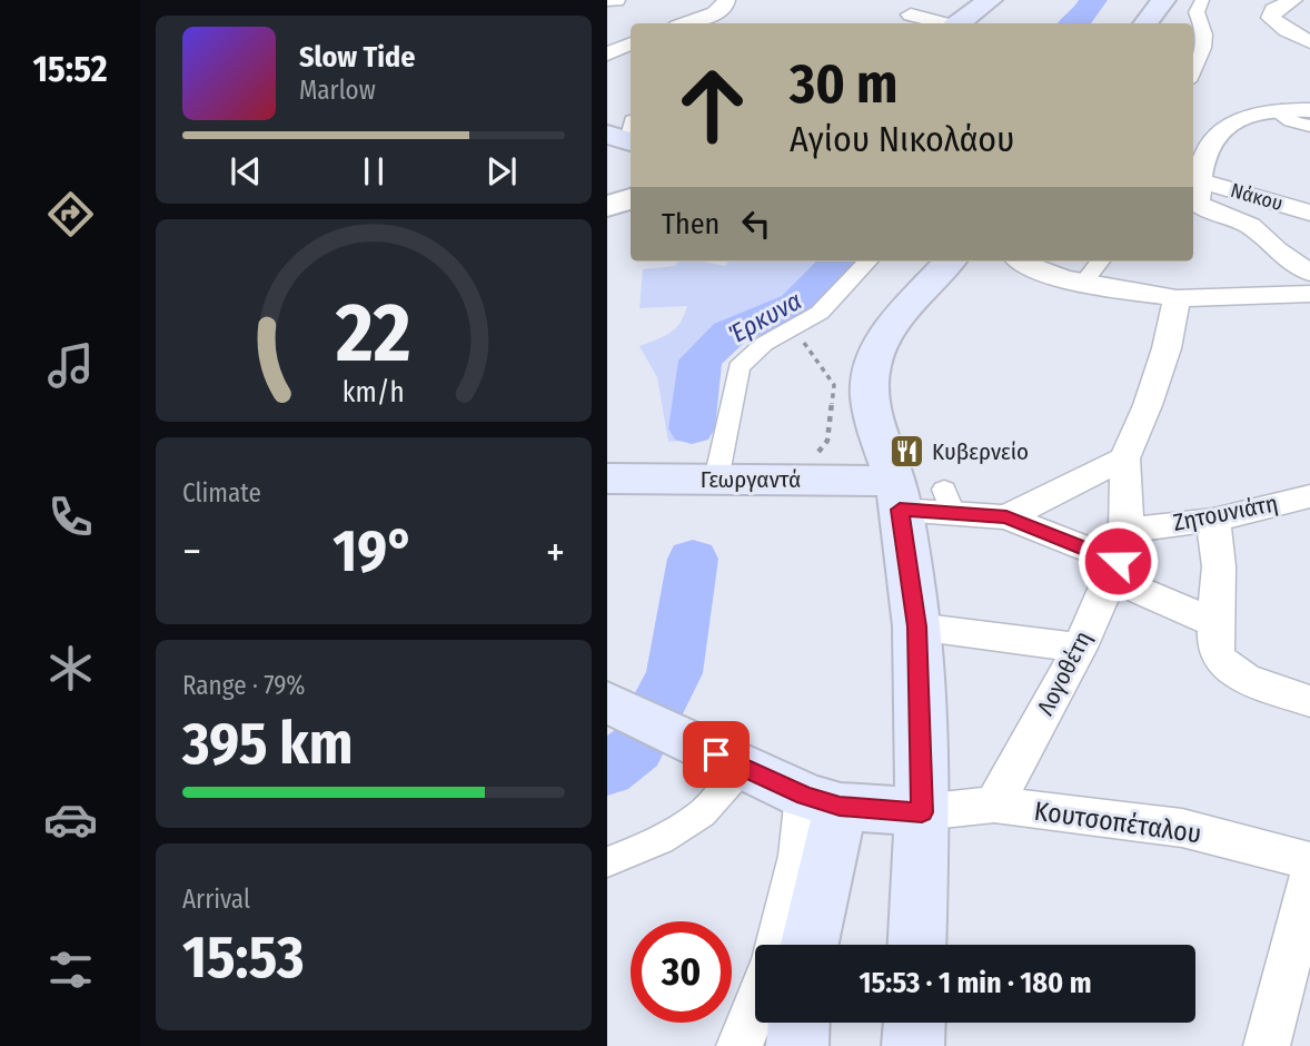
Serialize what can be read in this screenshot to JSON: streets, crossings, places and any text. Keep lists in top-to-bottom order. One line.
{"streets":{"main road":["Γεωργαντά"],"street":["Νάκου","Ζητουνιάτη","Λογοθέτη","Κουτσοπέταλου"]},"crossings":[["Ζητουνιάτη","Λογοθέτη"],["Λογοθέτη","Κουτσοπέταλου"]],"water":["Έρκυνα"],"places":{"restaurant":["Κυβερνείο"]},"page":{"tabs":"15:52","turn":["30 m","Αγίου Νικολάου"],"song":["Slow Tide","Marlow"],"then":"Then","tile":["Climate",["Range · 79%","395 km"],["Arrival","15:53"]],"heat":["−","19°","+"],"limit":"30","trip":"15:53 · 1 min · 180 m","gauge":["22","km/h"]}}
